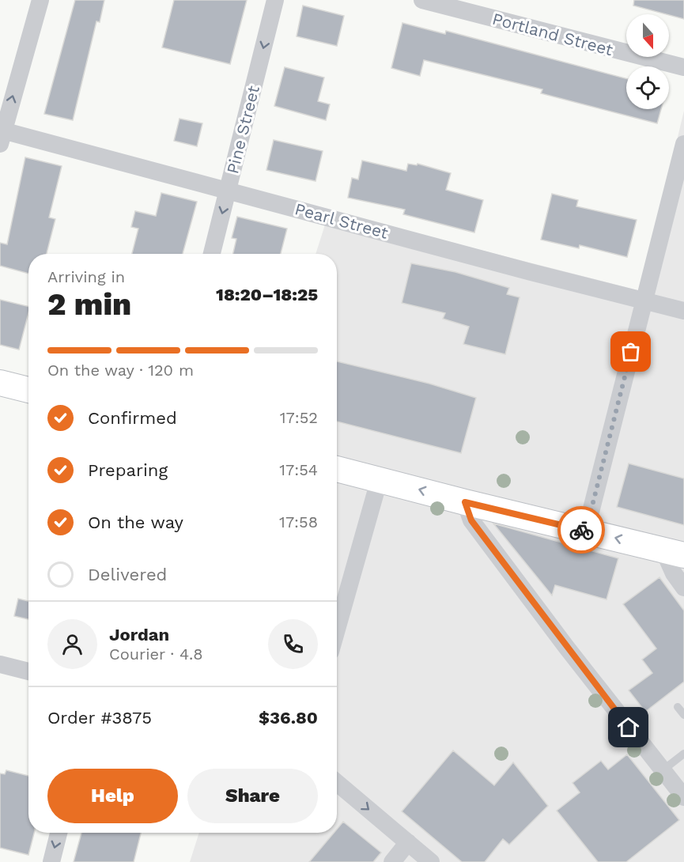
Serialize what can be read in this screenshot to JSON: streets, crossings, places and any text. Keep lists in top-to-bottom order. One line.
{"streets":{"street":["Portland Street","Pine Street","Pearl Street"]},"crossings":[["Pine Street","Pearl Street"]],"one_way":["Pine Street"],"north":"bottom","page":{"heading":["2 min","Arriving in","18:20–18:25"],"panel":["Jordan","Courier · 4.8","Order #3875","$36.80"],"bar":"On the way · 120 m","list":[["Confirmed","17:52"],["Preparing","17:54"],["On the way","17:58"],"Delivered"],"buttons":["Help","Share"]}}
